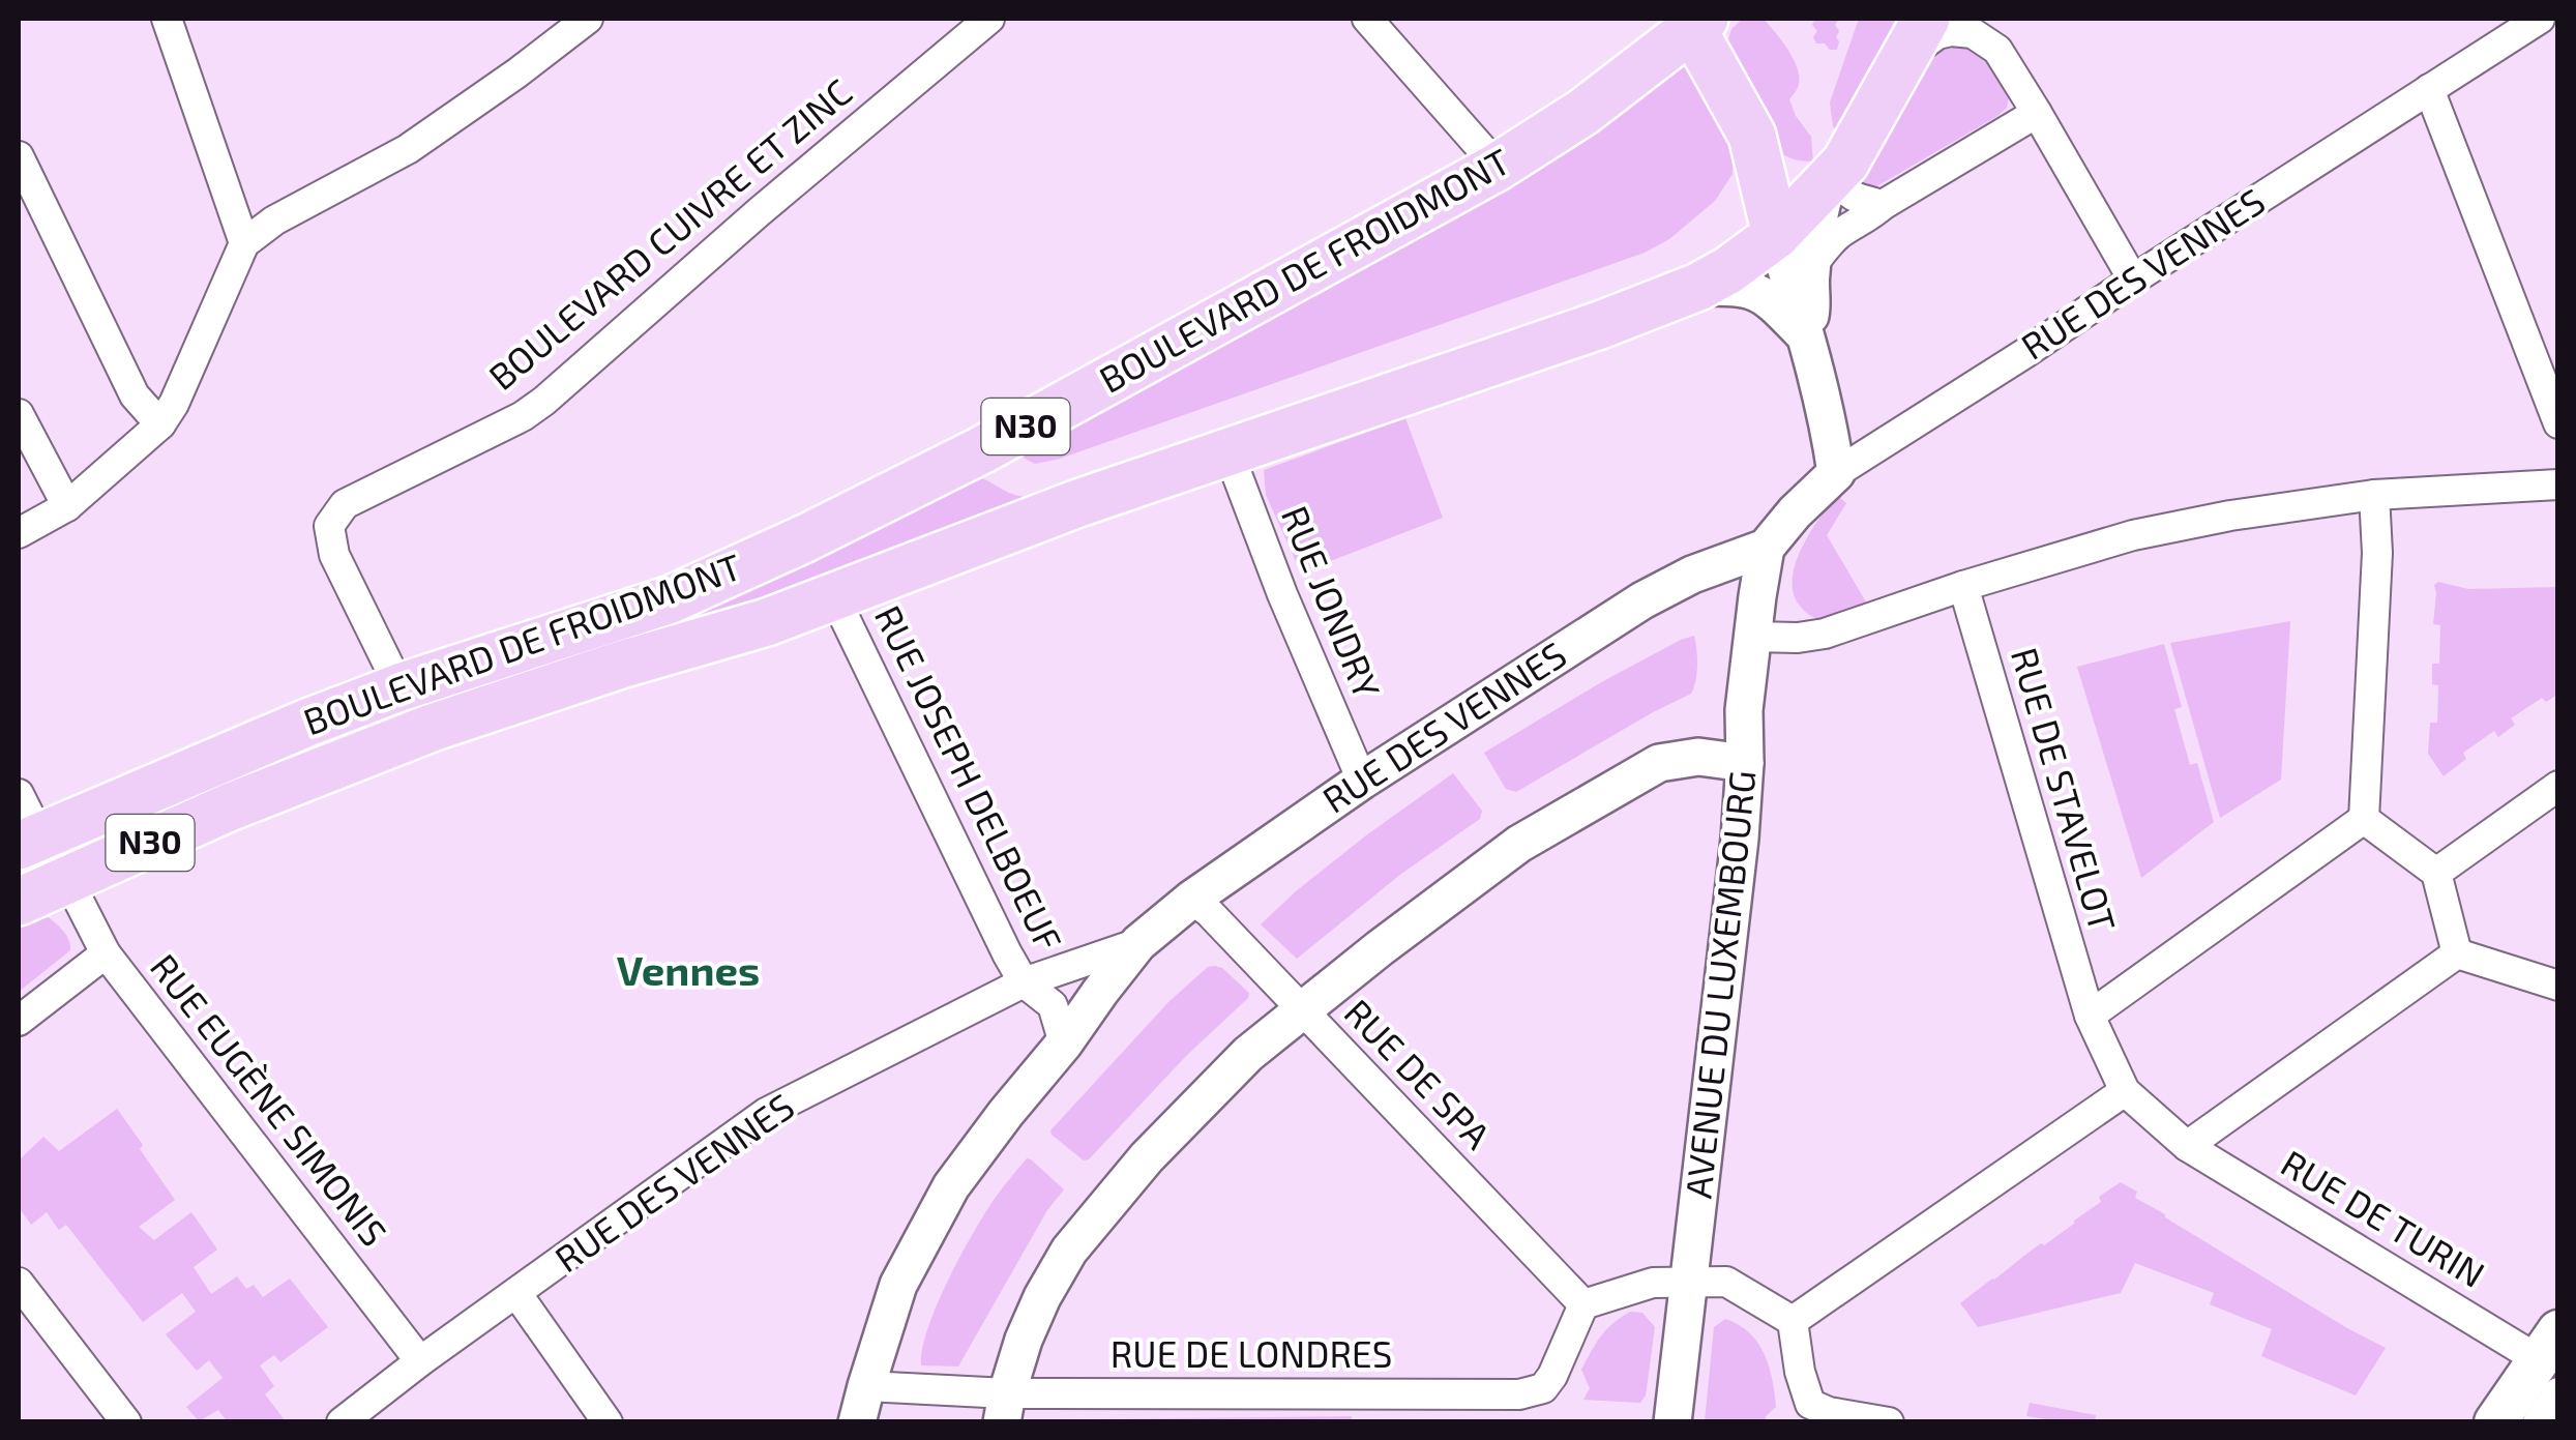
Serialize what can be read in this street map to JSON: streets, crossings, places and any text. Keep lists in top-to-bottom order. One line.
{"streets":{"main road":["BOULEVARD DE FROIDMONT","N30"],"street":["BOULEVARD CUIVRE ET ZINC","RUE DES VENNES","RUE JONDRY","RUE JOSEPH DELBOEUF","RUE DE STAVELOT","AVENUE DU LUXEMBOURG","RUE DE SPA","RUE EUGÈNE SIMONIS","RUE DE TURIN","RUE DE LONDRES"]},"crossings":[["BOULEVARD CUIVRE ET ZINC","BOULEVARD DE FROIDMONT"],["BOULEVARD DE FROIDMONT","N30"],["BOULEVARD DE FROIDMONT","RUE JONDRY"],["BOULEVARD DE FROIDMONT","RUE JOSEPH DELBOEUF"],["BOULEVARD DE FROIDMONT","RUE EUGÈNE SIMONIS"],["RUE DES VENNES","RUE JONDRY"],["RUE DES VENNES","RUE JOSEPH DELBOEUF"],["RUE DES VENNES","AVENUE DU LUXEMBOURG"],["RUE DES VENNES","RUE DE SPA"],["RUE DES VENNES","RUE EUGÈNE SIMONIS"],["N30","RUE EUGÈNE SIMONIS"],["RUE DE STAVELOT","RUE DE TURIN"],["RUE DE SPA","RUE DE LONDRES"]],"districts":["Vennes"]}
